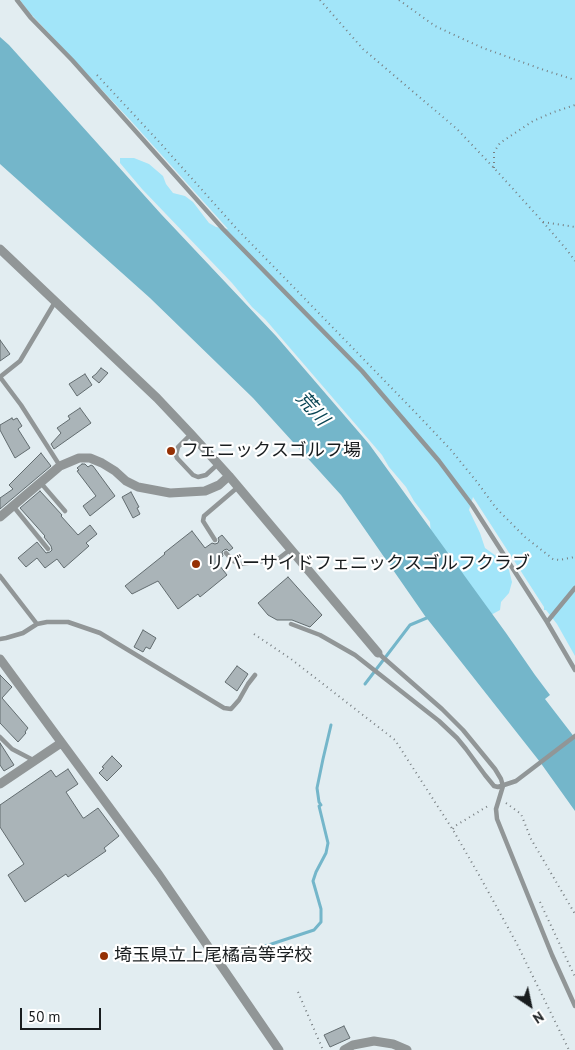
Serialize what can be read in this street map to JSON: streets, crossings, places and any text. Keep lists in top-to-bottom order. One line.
{"water":["荒川"],"places":["フェニックスゴルフ場","リバーサイドフェニックスゴルフクラブ","埼玉県立上尾橘高等学校"],"scale_bar":"50 m","north":"bottom right"}
